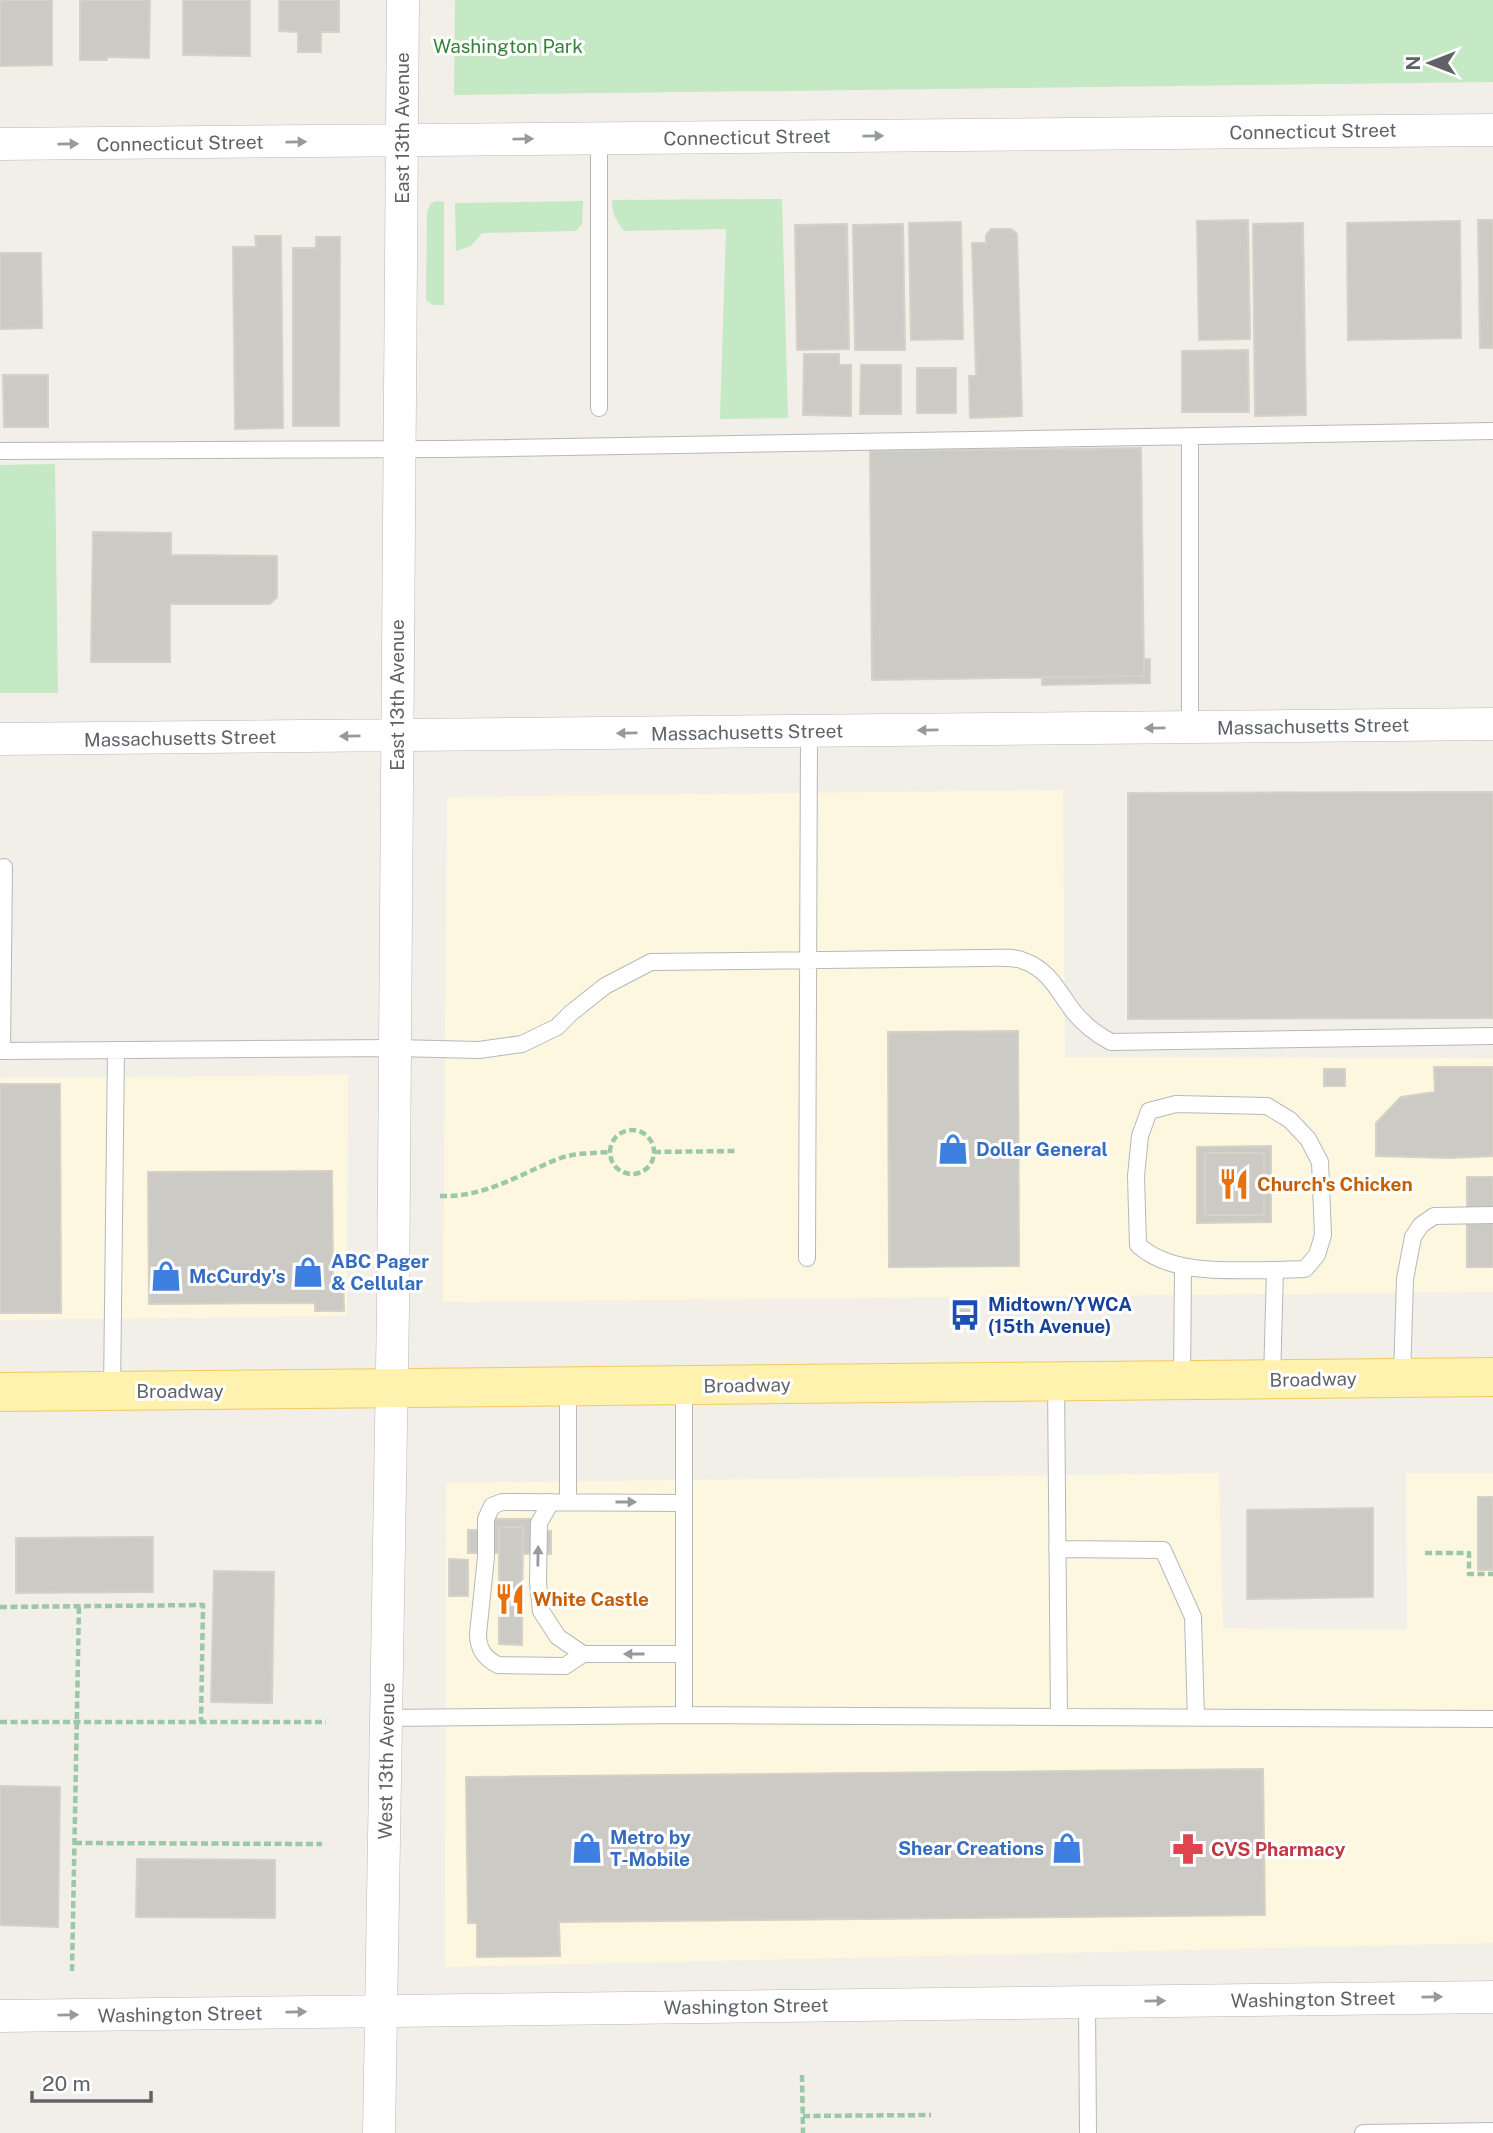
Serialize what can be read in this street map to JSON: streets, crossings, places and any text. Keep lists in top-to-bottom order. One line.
{"streets":{"main road":["Broadway"],"street":["East 13th Avenue","Connecticut Street","Massachusetts Street","West 13th Avenue","Washington Street"]},"crossings":[["East 13th Avenue","Connecticut Street"],["East 13th Avenue","Massachusetts Street"],["East 13th Avenue","Broadway"],["East 13th Avenue","West 13th Avenue"],["Broadway","West 13th Avenue"],["West 13th Avenue","Washington Street"]],"one_way":["Connecticut Street","Massachusetts Street","Washington Street"],"parks":["Washington Park"],"places":{"shop":["Dollar General","ABC Pager & Cellular","McCurdy's","Metro by T-Mobile","Shear Creations"],"restaurant":["Church's Chicken","White Castle"],"bus stop":["Midtown/YWCA (15th Avenue)"],"pharmacy":["CVS Pharmacy"]},"scale_bar":"20 m","north":"left"}
